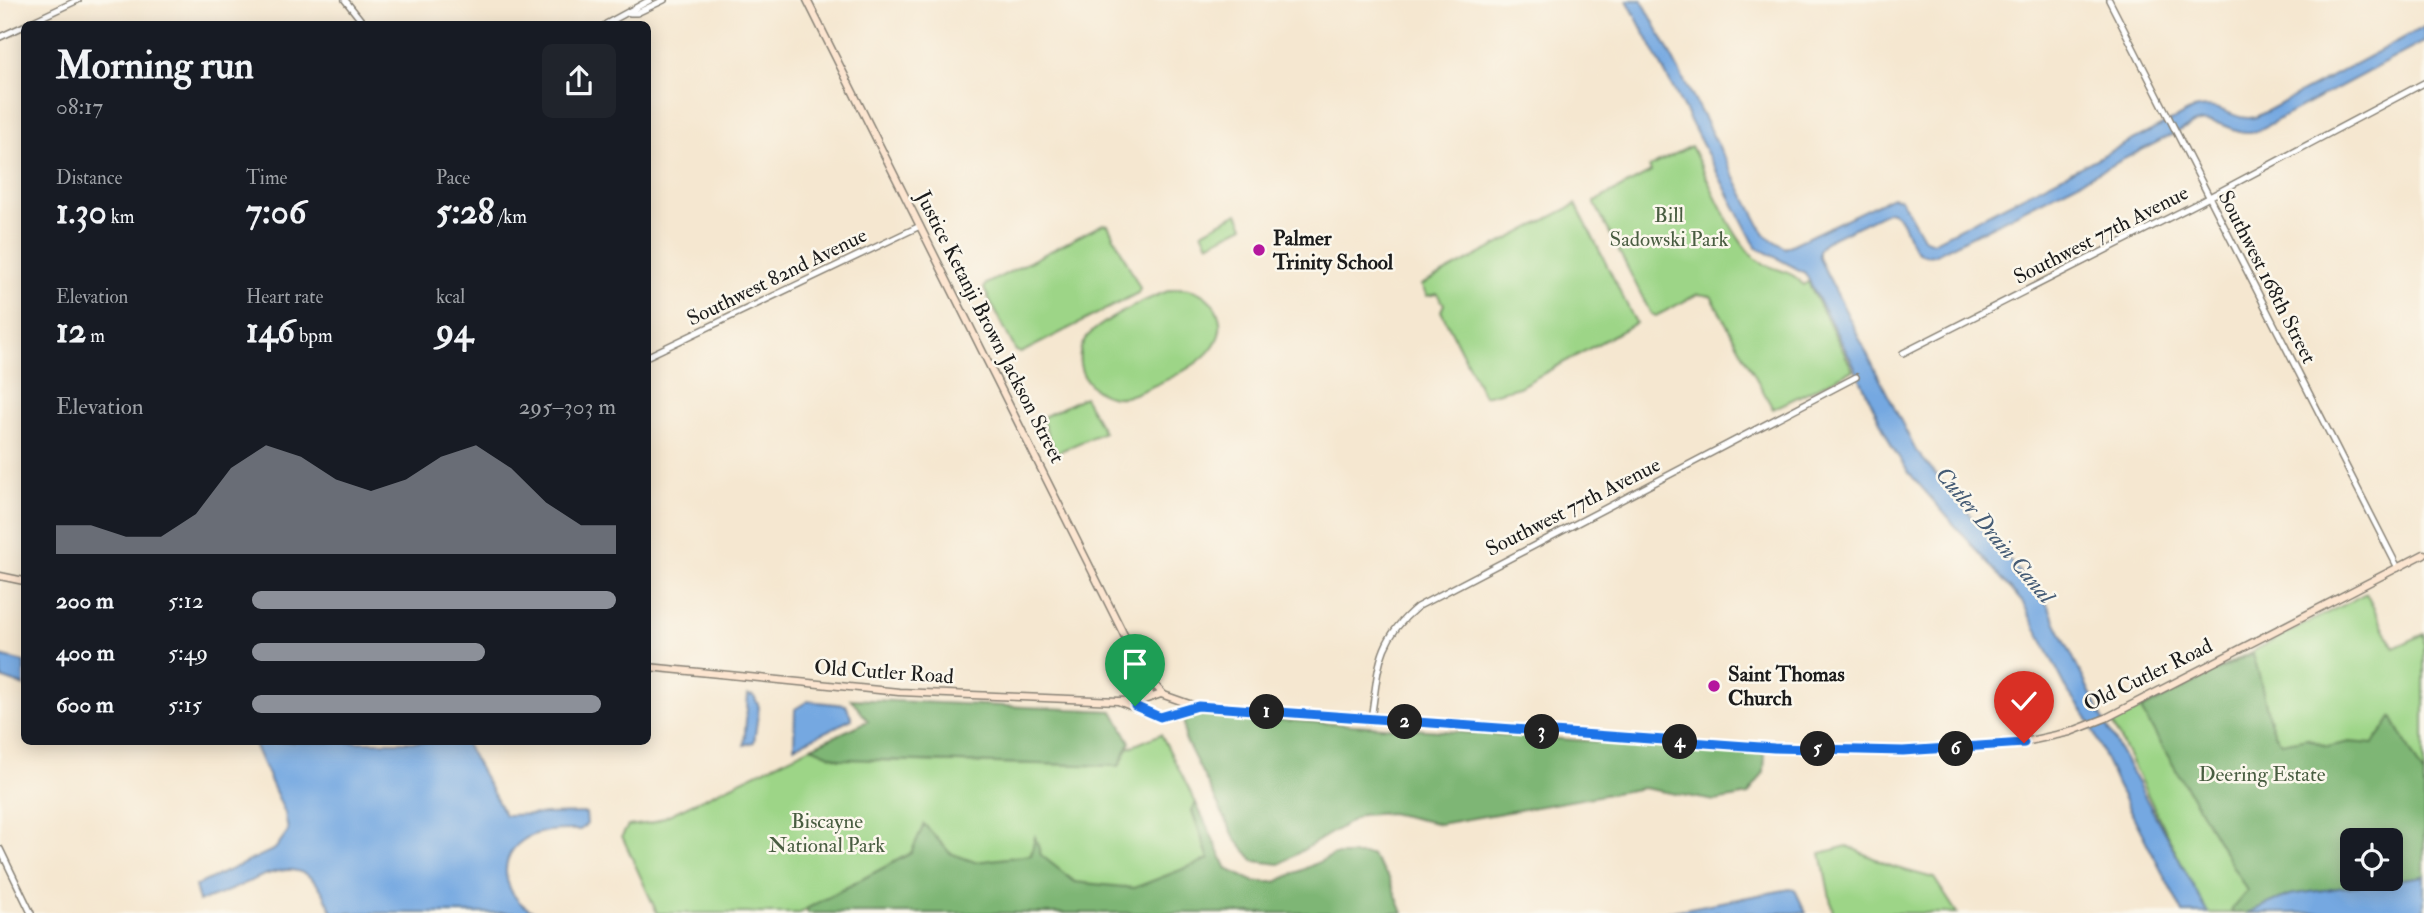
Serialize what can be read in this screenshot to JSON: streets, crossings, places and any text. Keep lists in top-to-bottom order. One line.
{"streets":{"main road":["Justice Ketanji Brown Jackson Street","Old Cutler Road"],"street":["Southwest 77th Avenue","Southwest 82nd Avenue","Southwest 168th Street"]},"crossings":[["Southwest 77th Avenue","Southwest 168th Street"],["Southwest 77th Avenue","Old Cutler Road"],["Southwest 82nd Avenue","Justice Ketanji Brown Jackson Street"],["Southwest 168th Street","Old Cutler Road"],["Justice Ketanji Brown Jackson Street","Old Cutler Road"]],"water":["Cutler Drain Canal"],"parks":["Bill Sadowski Park","Deering Estate","Biscayne National Park"],"places":["Palmer Trinity School","Saint Thomas Church"],"page":{"heading":["Morning run","08:17"],"stats":[["Distance","1.30 km"],["Time","7:06"],["Pace","5:28 /km"],["Elevation","12 m"],["Heart rate","146 bpm"],["kcal","94"]],"chart":["Elevation","295–303 m"],"list":[{"name":"200 m","note":"5:12"},{"name":"400 m","note":"5:49"},{"name":"600 m","note":"5:15"}],"pins":["1","2","3","4","5","6"]}}
